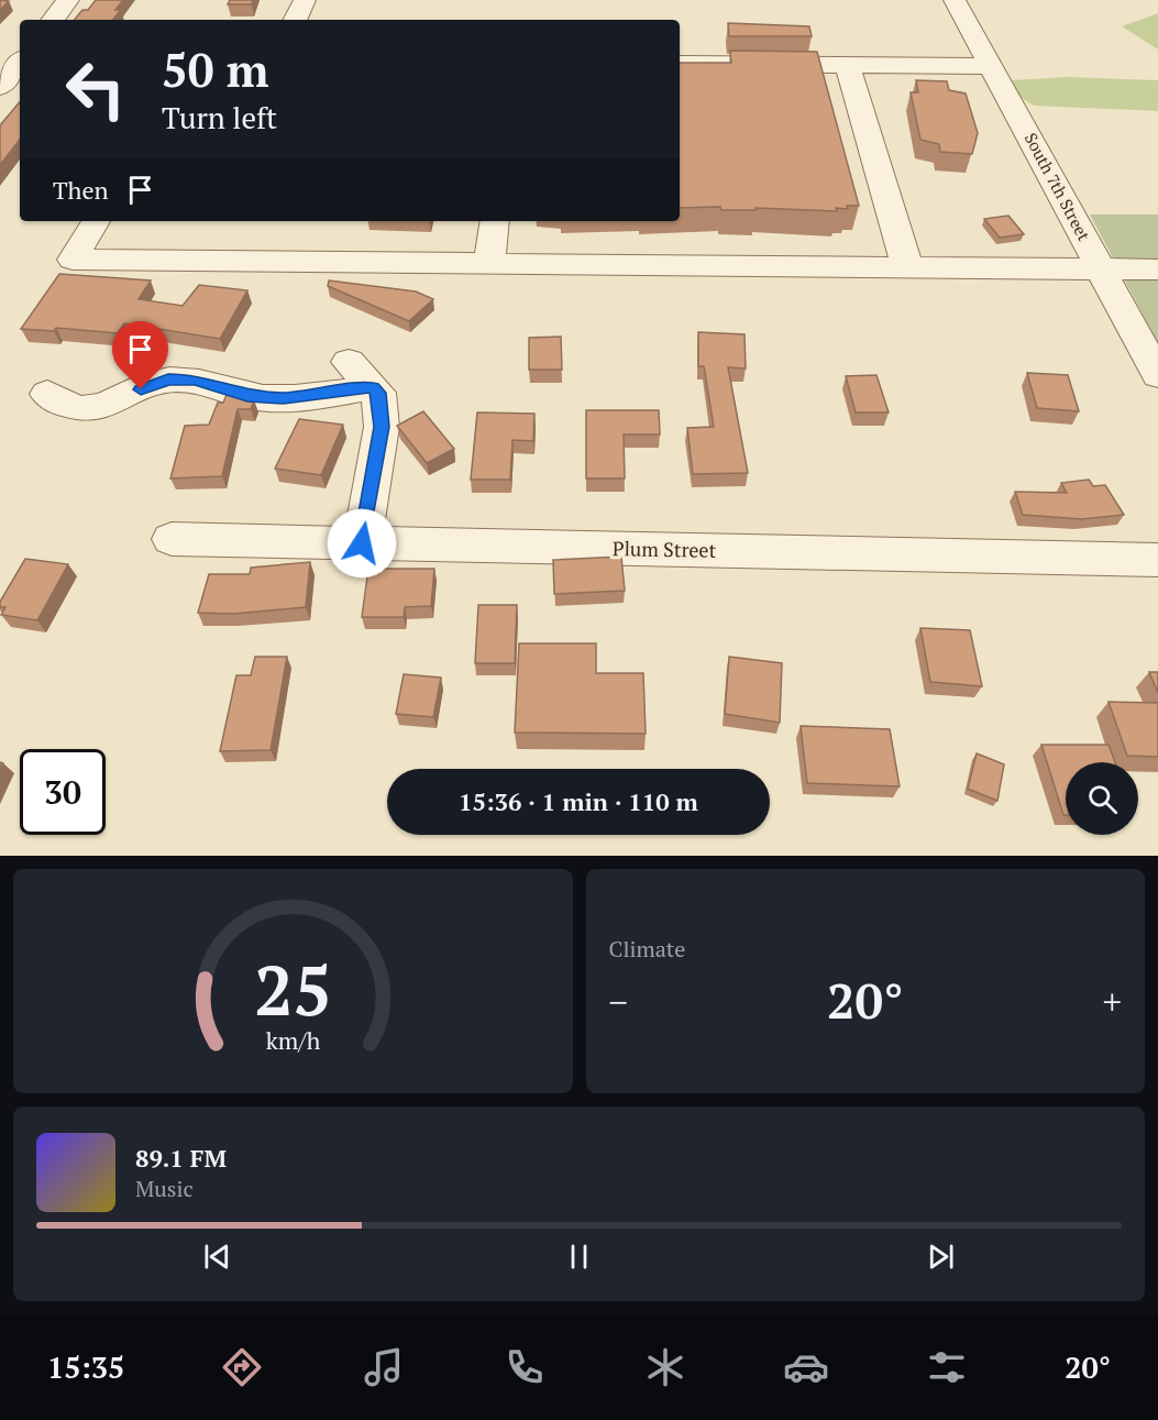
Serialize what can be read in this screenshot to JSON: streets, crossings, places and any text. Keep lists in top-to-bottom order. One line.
{"streets":{"street":["South 7th Street","Plum Street"]},"page":{"turn":["50 m","Turn left"],"then":"Then","limit":"30","trip":"15:36 · 1 min · 110 m","tile":"Climate","heat":["−","20°","+"],"song":["89.1 FM","Music"],"tabs":["15:35","20°"],"gauge":["25","km/h"]}}
